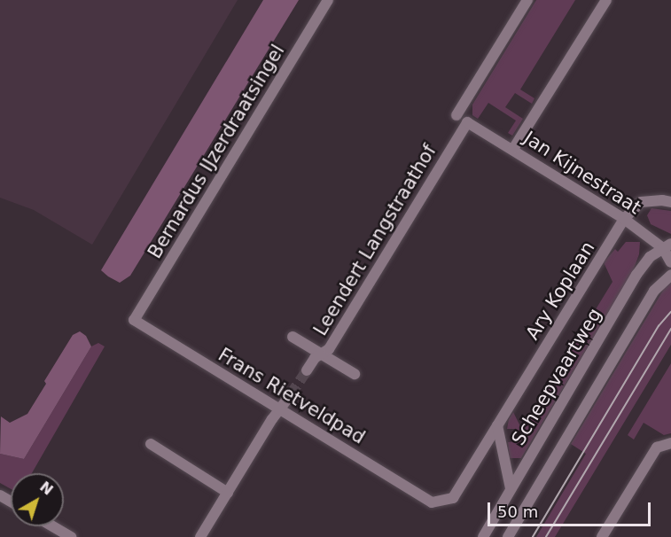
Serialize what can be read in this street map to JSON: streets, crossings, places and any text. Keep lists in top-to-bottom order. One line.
{"streets":{"street":["Bernardus IJzerdraatsingel","Jan Kijnestraat","Leendert Langstraathof","Ary Koplaan","Scheepvaartweg","Frans Rietveldpad"]},"crossings":[["Bernardus IJzerdraatsingel","Frans Rietveldpad"],["Jan Kijnestraat","Leendert Langstraathof"],["Jan Kijnestraat","Ary Koplaan"],["Jan Kijnestraat","Scheepvaartweg"],["Ary Koplaan","Frans Rietveldpad"]],"scale_bar":"50 m","north":"top right"}
